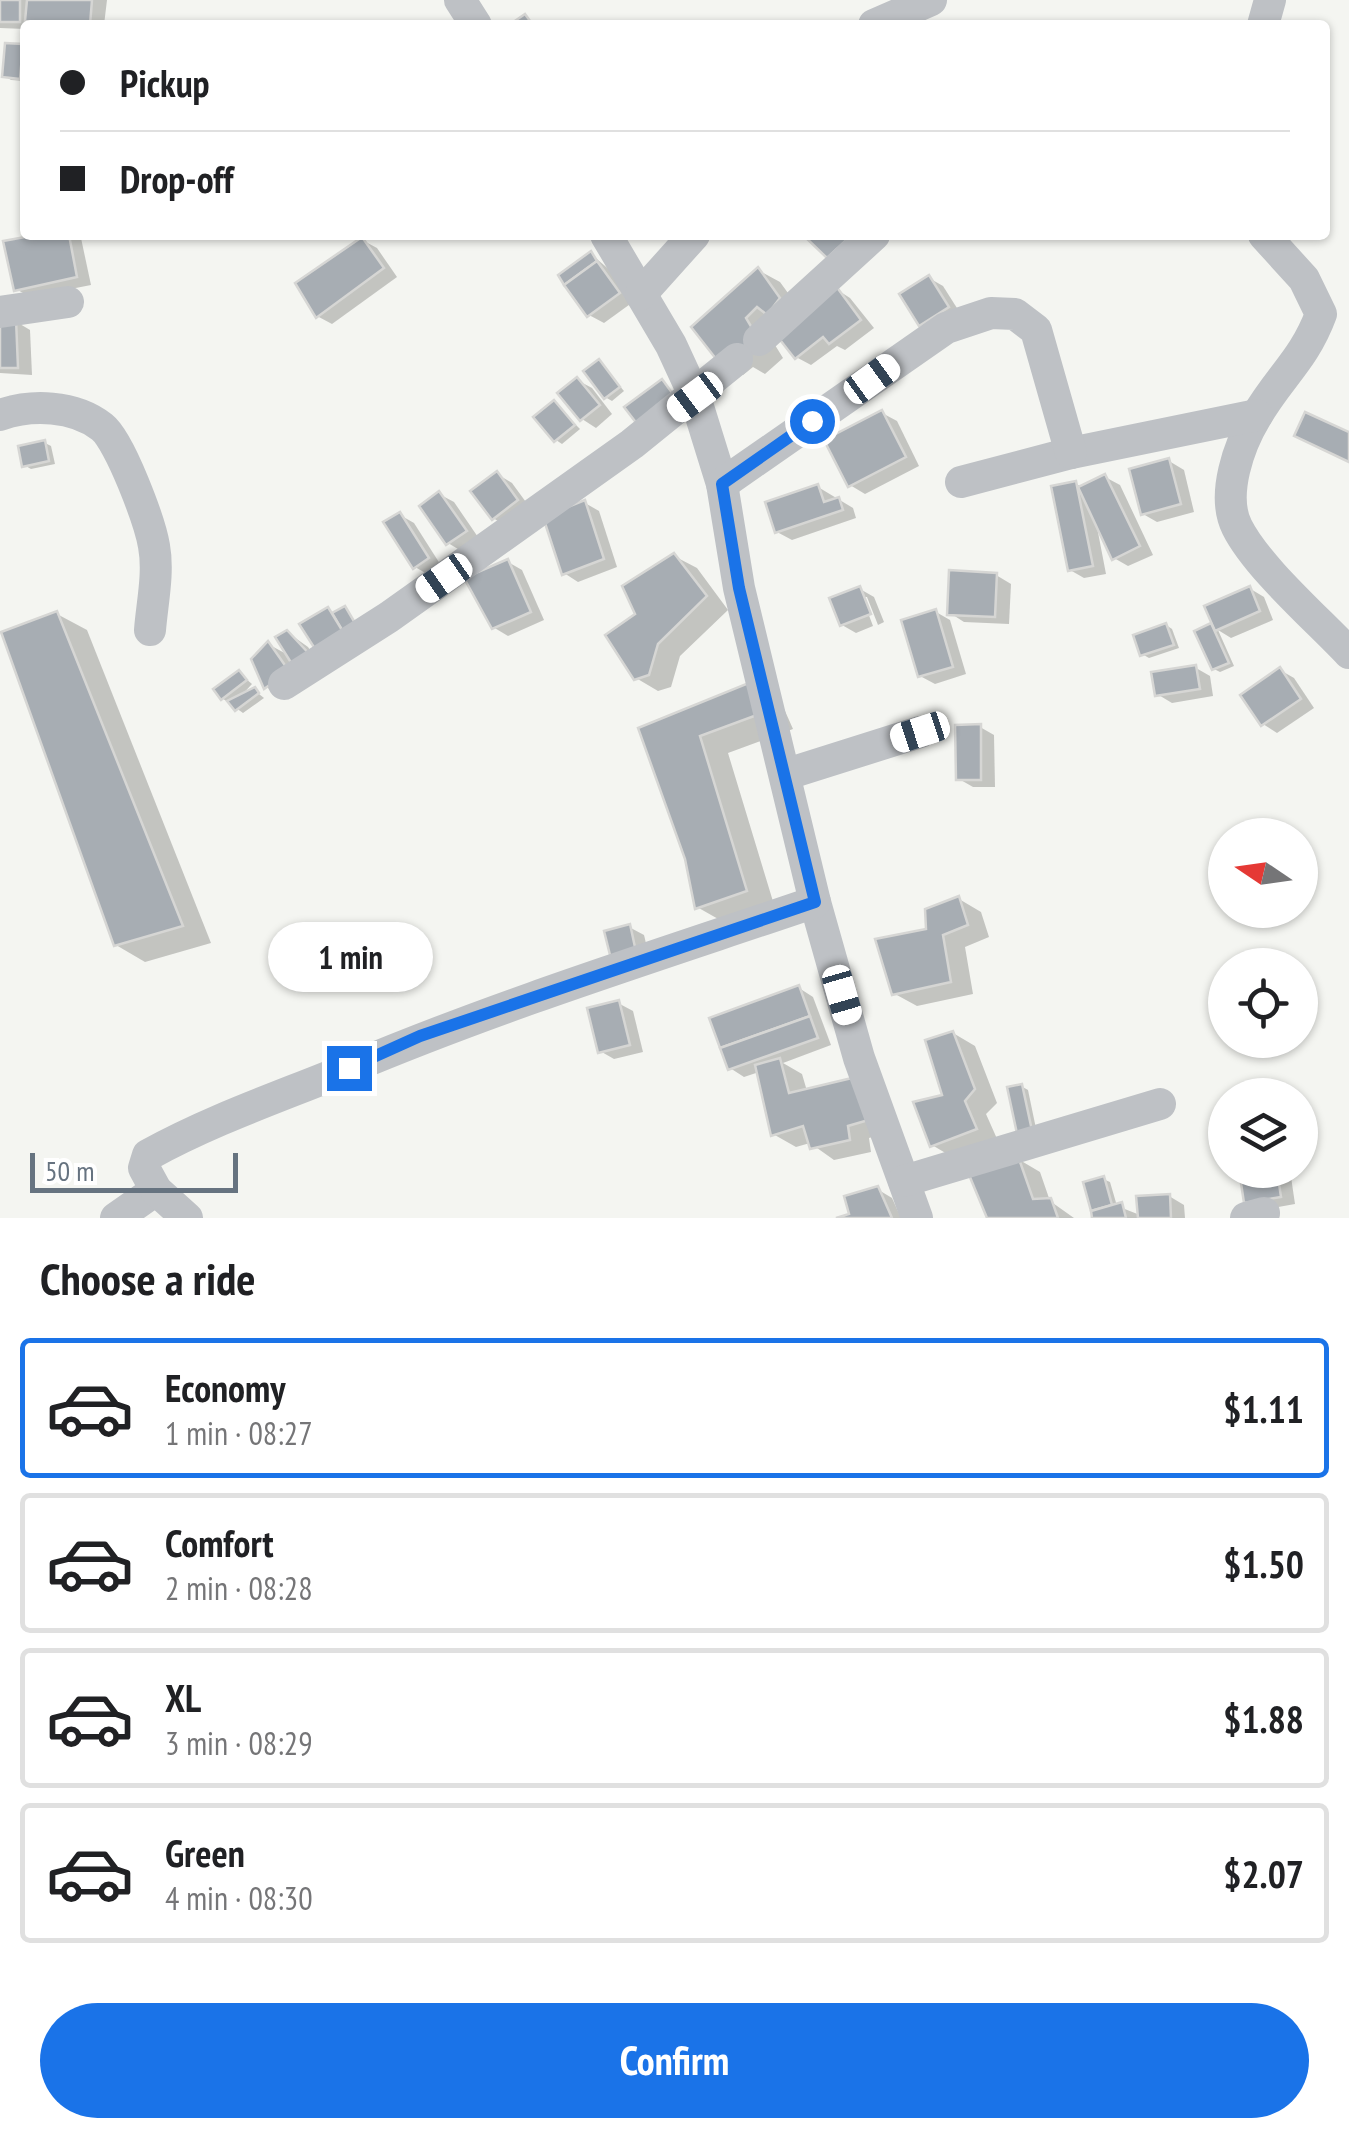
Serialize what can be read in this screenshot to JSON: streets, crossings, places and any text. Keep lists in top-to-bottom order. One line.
{"scale_bar":"50 m","north":"left","page":{"banner":["Pickup","Drop-off"],"bubble":"1 min","scale":"50 m","heading":"Choose a ride","list":[{"name":"Economy","note":"1 min · 08:27","value":"$1.11"},{"name":"Comfort","note":"2 min · 08:28","value":"$1.50"},{"name":"XL","note":"3 min · 08:29","value":"$1.88"},{"name":"Green","note":"4 min · 08:30","value":"$2.07"}],"buttons":"Confirm"}}
